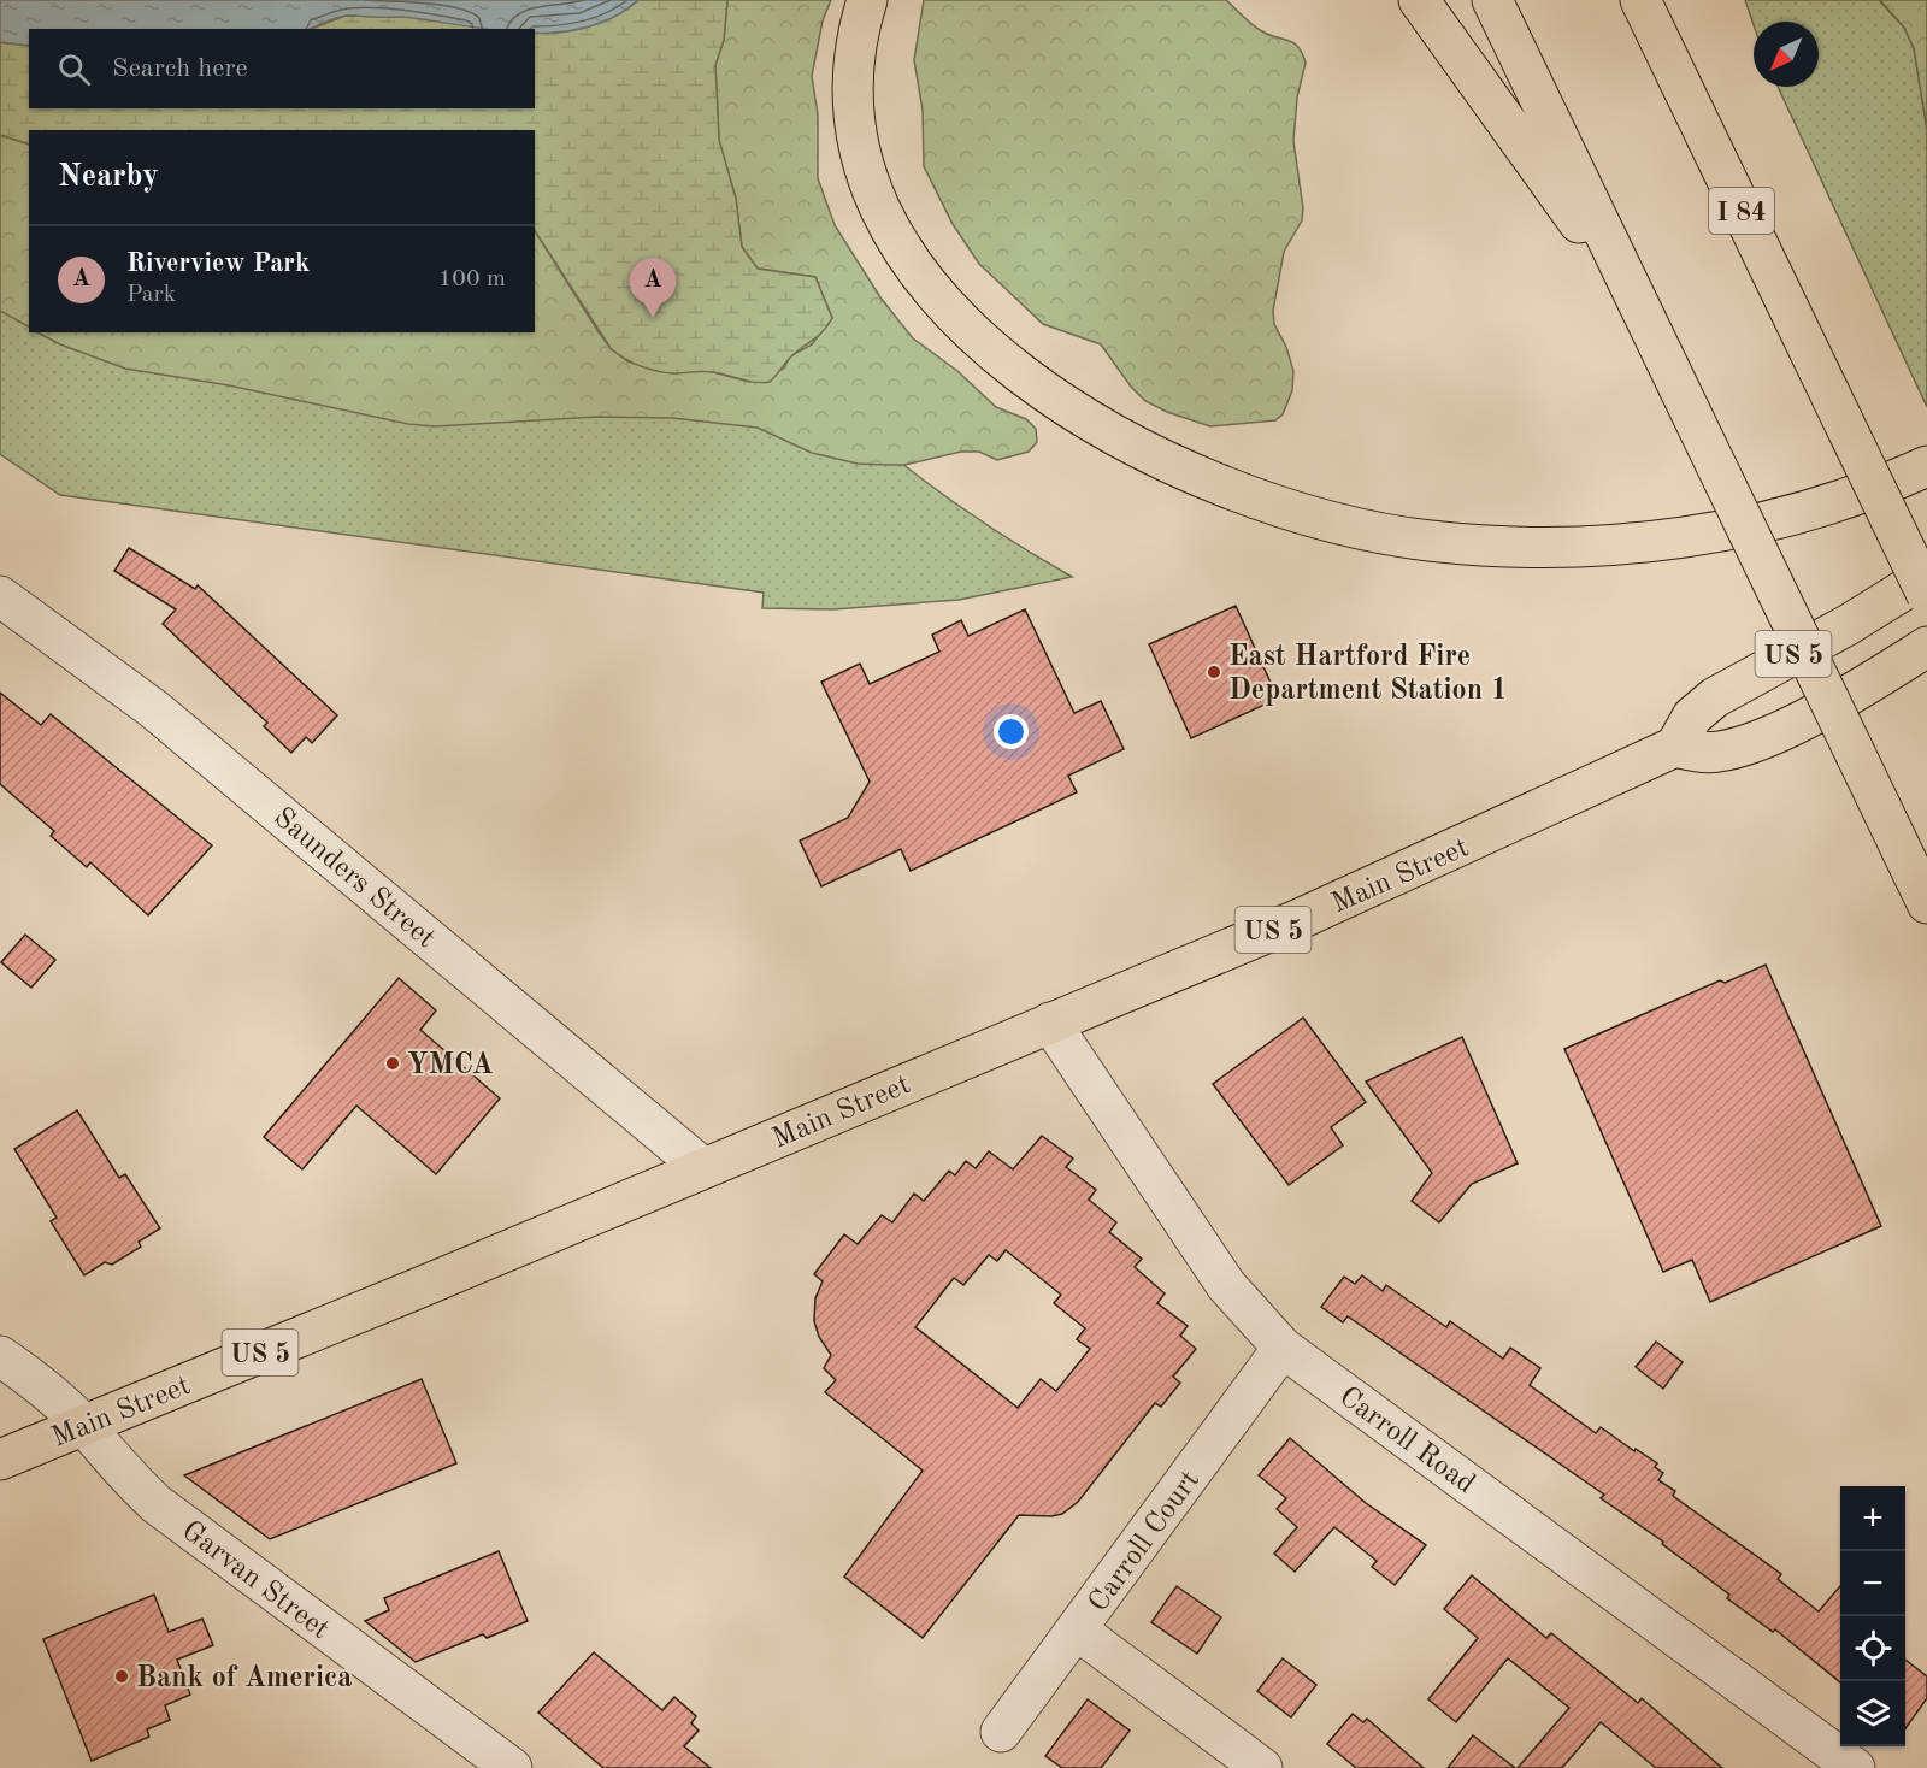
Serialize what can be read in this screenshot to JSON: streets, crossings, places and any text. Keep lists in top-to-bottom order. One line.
{"streets":{"highway":["I 84","US 5","Main Street"],"street":["Saunders Street","Carroll Road","Carroll Court","Garvan Street"]},"crossings":[["US 5","Main Street"],["Main Street","Saunders Street"],["Main Street","Carroll Road"],["Main Street","Garvan Street"],["Carroll Road","Carroll Court"]],"places":["East Hartford Fire Department Station 1","YMCA","Bank of America"],"north":"bottom left","page":{"search":"Search here","heading":"Nearby","list":[{"mark":"A","name":"Riverview Park","note":"Park","value":"100 m"}],"pins":"A","map_buttons":["+","−"]}}
